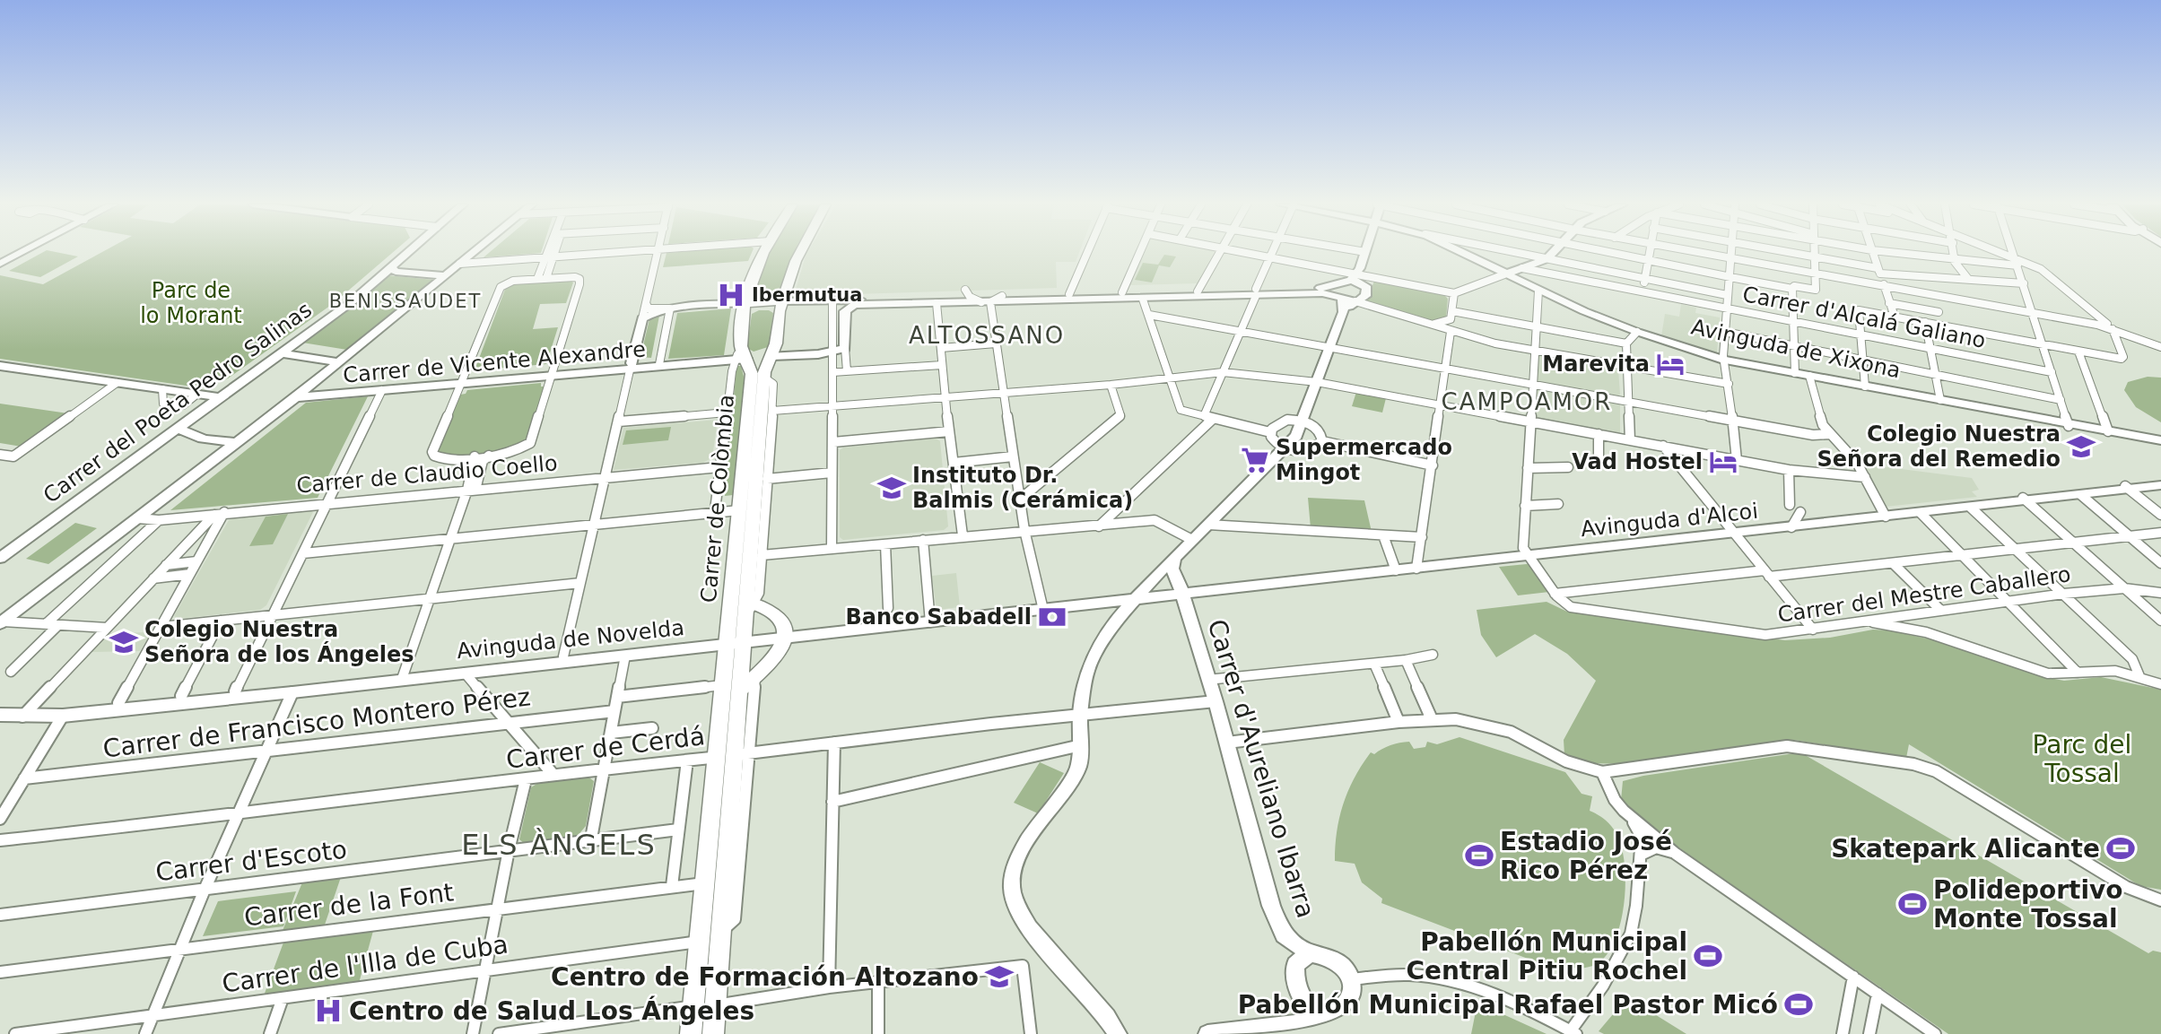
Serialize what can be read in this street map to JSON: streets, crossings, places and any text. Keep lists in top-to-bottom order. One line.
{"streets":{"main road":["Avinguda de Xixona","Carrer de Vicente Alexandre","Carrer del Poeta Pedro Salinas","Carrer de Colòmbia","Avinguda d'Alcoi","Avinguda de Novelda","Carrer d'Aureliano Ibarra"],"street":["Carrer d'Alcalá Galiano","Carrer de Claudio Coello","Carrer del Mestre Caballero","Carrer de Francisco Montero Pérez","Carrer de Cerdá","Carrer d'Escoto","Carrer de la Font","Carrer de l'Illa de Cuba"]},"crossings":[["Carrer de Vicente Alexandre","Carrer de Colòmbia"],["Carrer de Claudio Coello","Carrer de Colòmbia"],["Carrer de Colòmbia","Avinguda de Novelda"],["Avinguda d'Alcoi","Avinguda de Novelda"],["Avinguda d'Alcoi","Carrer d'Aureliano Ibarra"],["Avinguda de Novelda","Carrer d'Aureliano Ibarra"],["Carrer de Cerdá","Carrer d'Aureliano Ibarra"]],"districts":["BENISSAUDET","ALTOSSANO","CAMPOAMOR","ELS ÀNGELS"],"parks":["Parc de lo Morant","Parc del Tossal"],"places":{"hospital":["Ibermutua","Centro de Salud Los Ángeles"],"hotel":["Marevita","Vad Hostel"],"school or university":["Colegio Nuestra Señora del Remedio","Instituto Dr. Balmis (Cerámica)","Colegio Nuestra Señora de los Ángeles","Centro de Formación Altozano"],"supermarket":["Supermercado Mingot"],"bank":["Banco Sabadell"],"sports":["Skatepark Alicante","Estadio José Rico Pérez","Polideportivo Monte Tossal","Pabellón Municipal Central Pitiu Rochel","Pabellón Municipal Rafael Pastor Micó"]}}
